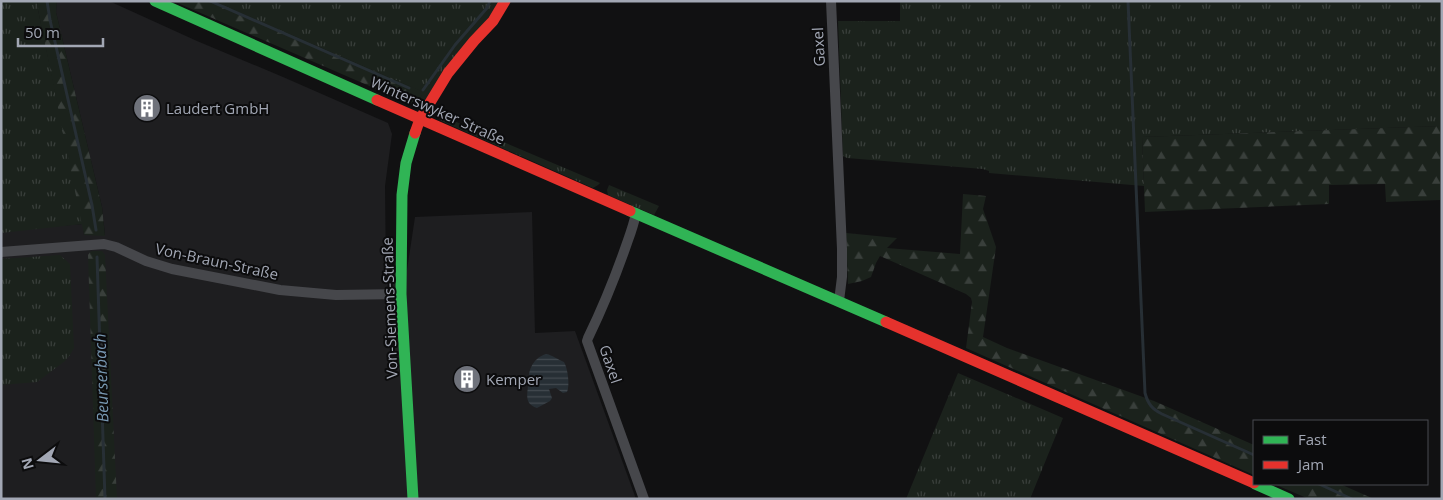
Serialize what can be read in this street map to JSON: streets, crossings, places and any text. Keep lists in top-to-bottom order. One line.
{"streets":{"street":["Gaxel","Winterswyker Straße","Von-Braun-Straße","Von-Siemens-Straße"]},"crossings":[["Gaxel","Winterswyker Straße"],["Winterswyker Straße","Von-Siemens-Straße"],["Von-Braun-Straße","Von-Siemens-Straße"]],"water":["Beurserbach"],"places":{"building":["Laudert GmbH","Kemper"]},"legend":["Fast","Jam"],"scale_bar":"50 m","north":"left"}
